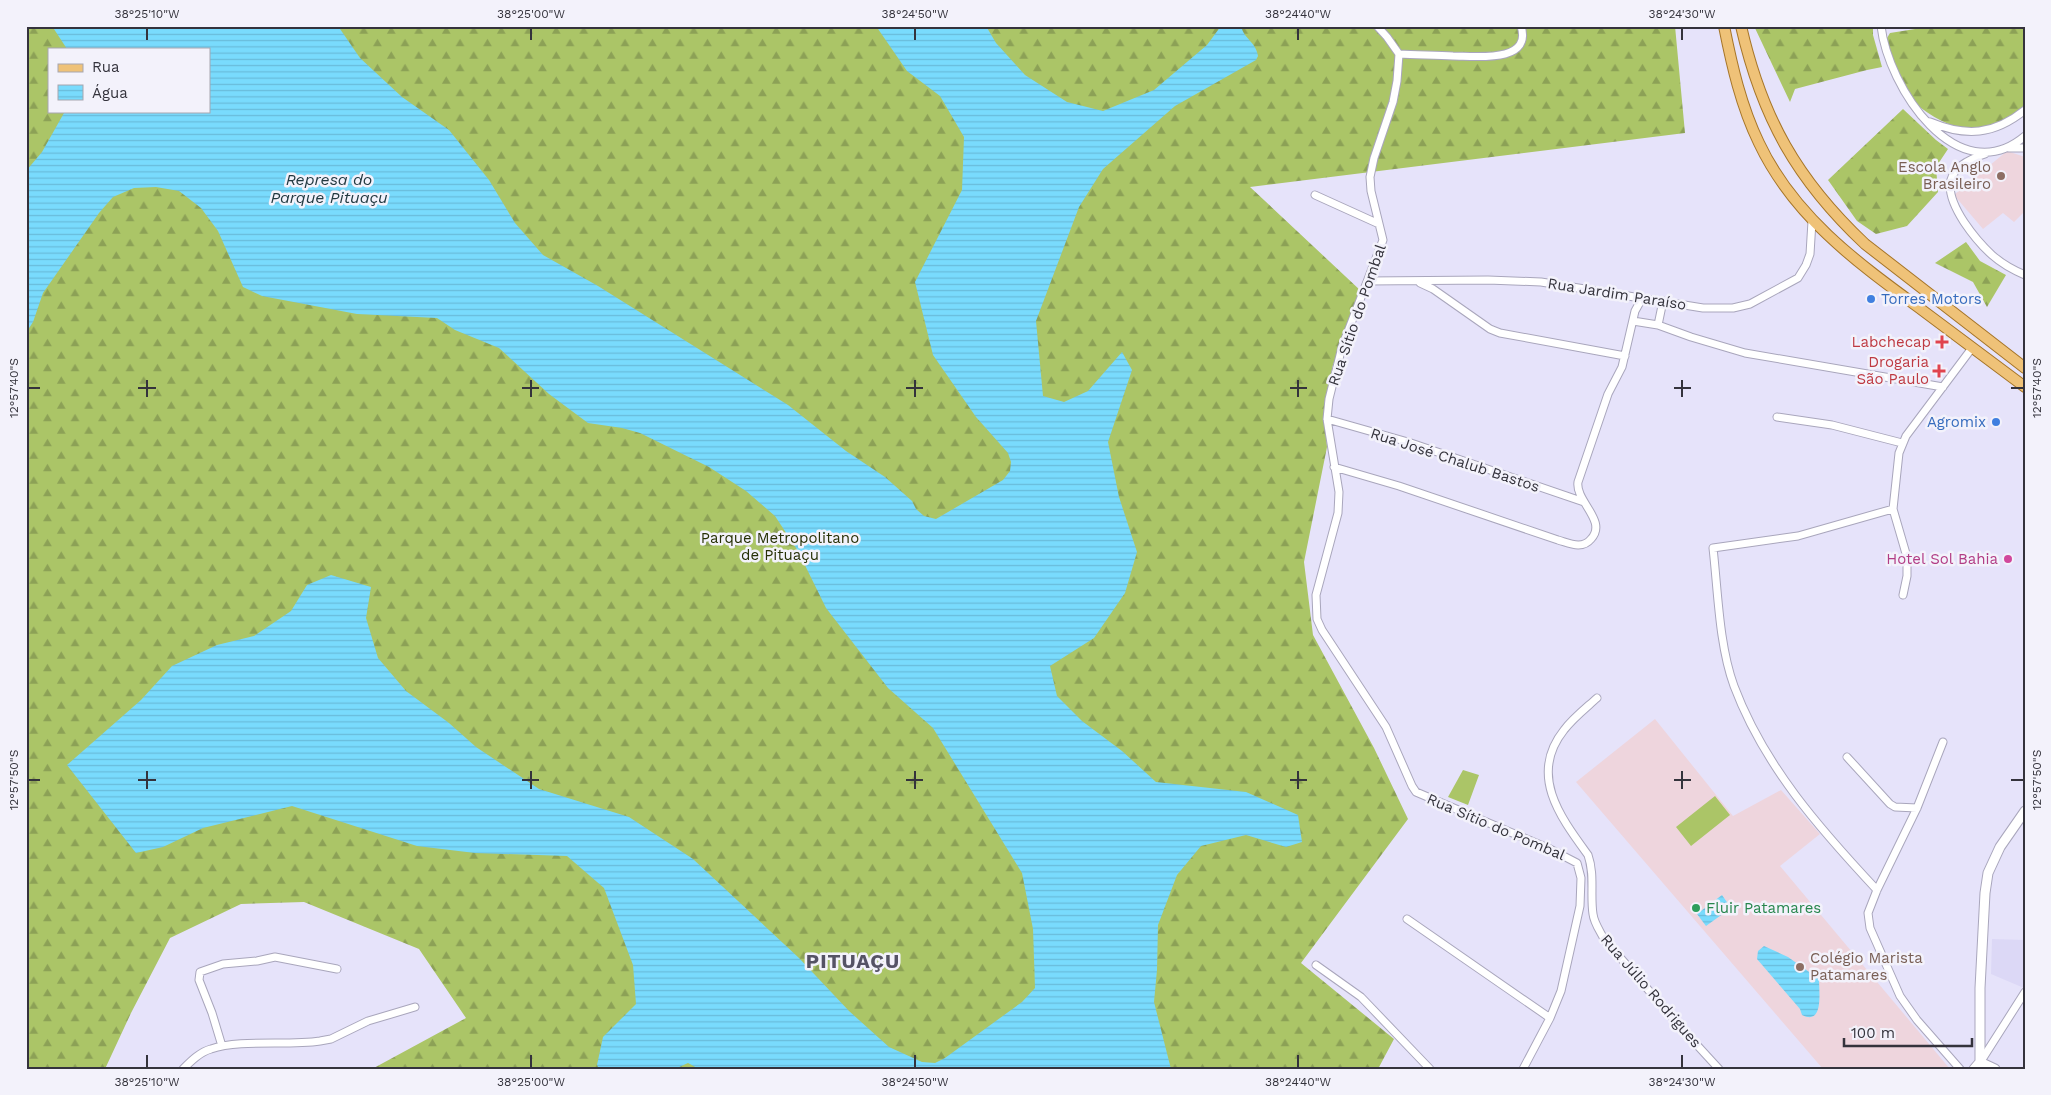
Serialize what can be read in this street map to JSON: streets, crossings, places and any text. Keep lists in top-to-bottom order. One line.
{"streets":{"street":["Rua Jardim Paraíso","Rua Sítio do Pombal","Rua José Chalub Bastos","Rua Júlio Rodrigues"]},"crossings":[["Rua Jardim Paraíso","Rua Sítio do Pombal"],["Rua Sítio do Pombal","Rua José Chalub Bastos"]],"districts":["PITUAÇU"],"water":["Represa do Parque Pituaçu"],"parks":["Parque Metropolitano de Pituaçu"],"places":{"other":["Escola Anglo Brasileiro","Torres Motors","Agromix","Hotel Sol Bahia","Fluir Patamares","Colégio Marista Patamares"],"health":["Labchecap","Drogaria São Paulo"]},"legend":["Rua","Água"],"scale_bar":"100 m","coordinates":["38°25'10\"W","38°25'00\"W","38°24'50\"W","38°24'40\"W","38°24'30\"W","12°57'40\"S","12°57'50\"S"]}
